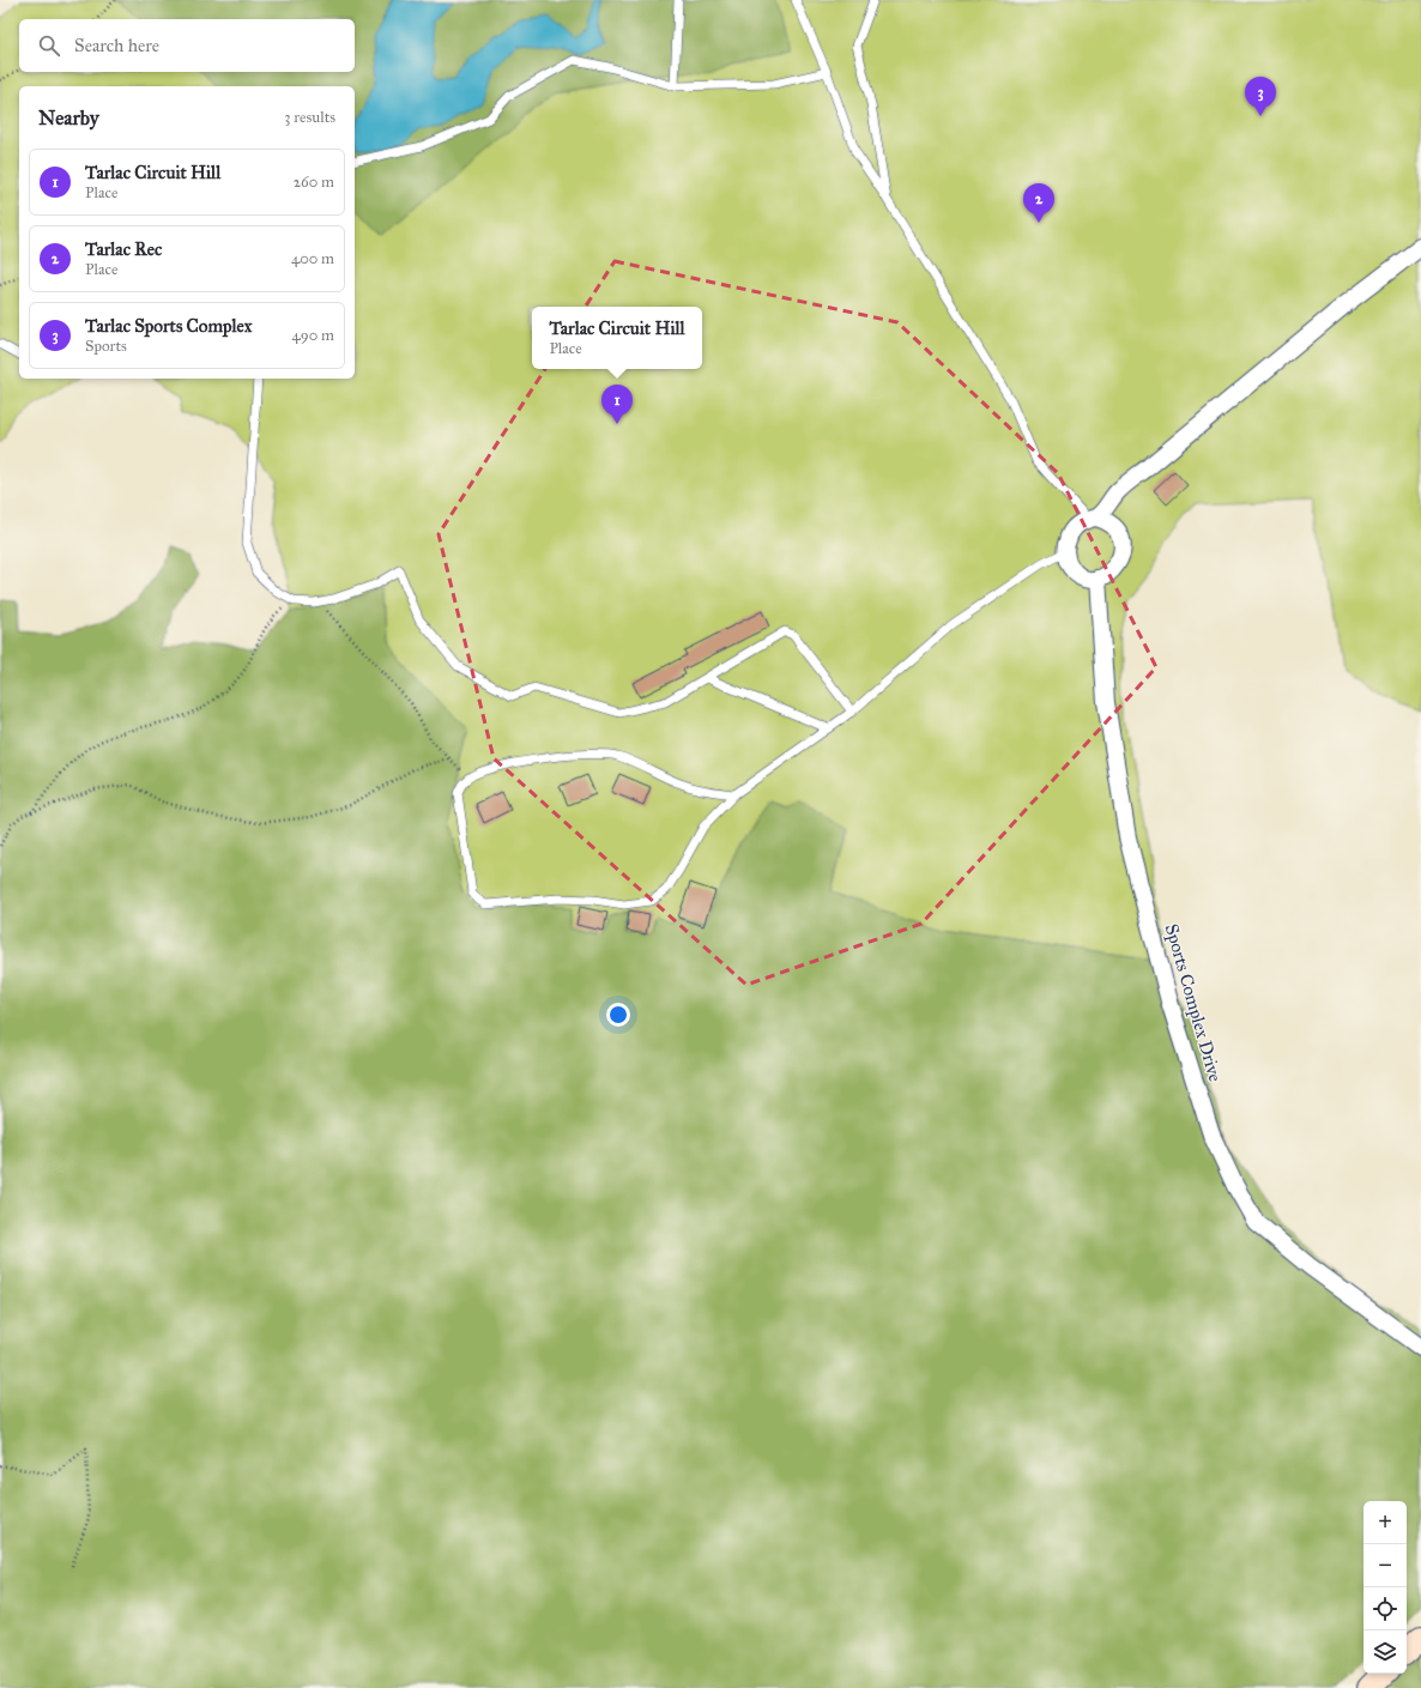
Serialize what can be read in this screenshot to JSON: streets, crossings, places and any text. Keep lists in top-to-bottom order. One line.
{"streets":{"street":["Sports Complex Drive"]},"page":{"search":"Search here","pins":["3","2","1"],"heading":["Nearby","3 results"],"list":[{"mark":"1","name":"Tarlac Circuit Hill","note":"Place","value":"260 m"},{"mark":"2","name":"Tarlac Rec","note":"Place","value":"400 m"},{"mark":"3","name":"Tarlac Sports Complex","note":"Sports","value":"490 m"}],"popup":["Tarlac Circuit Hill","Place"],"map_buttons":["+","−"]}}
